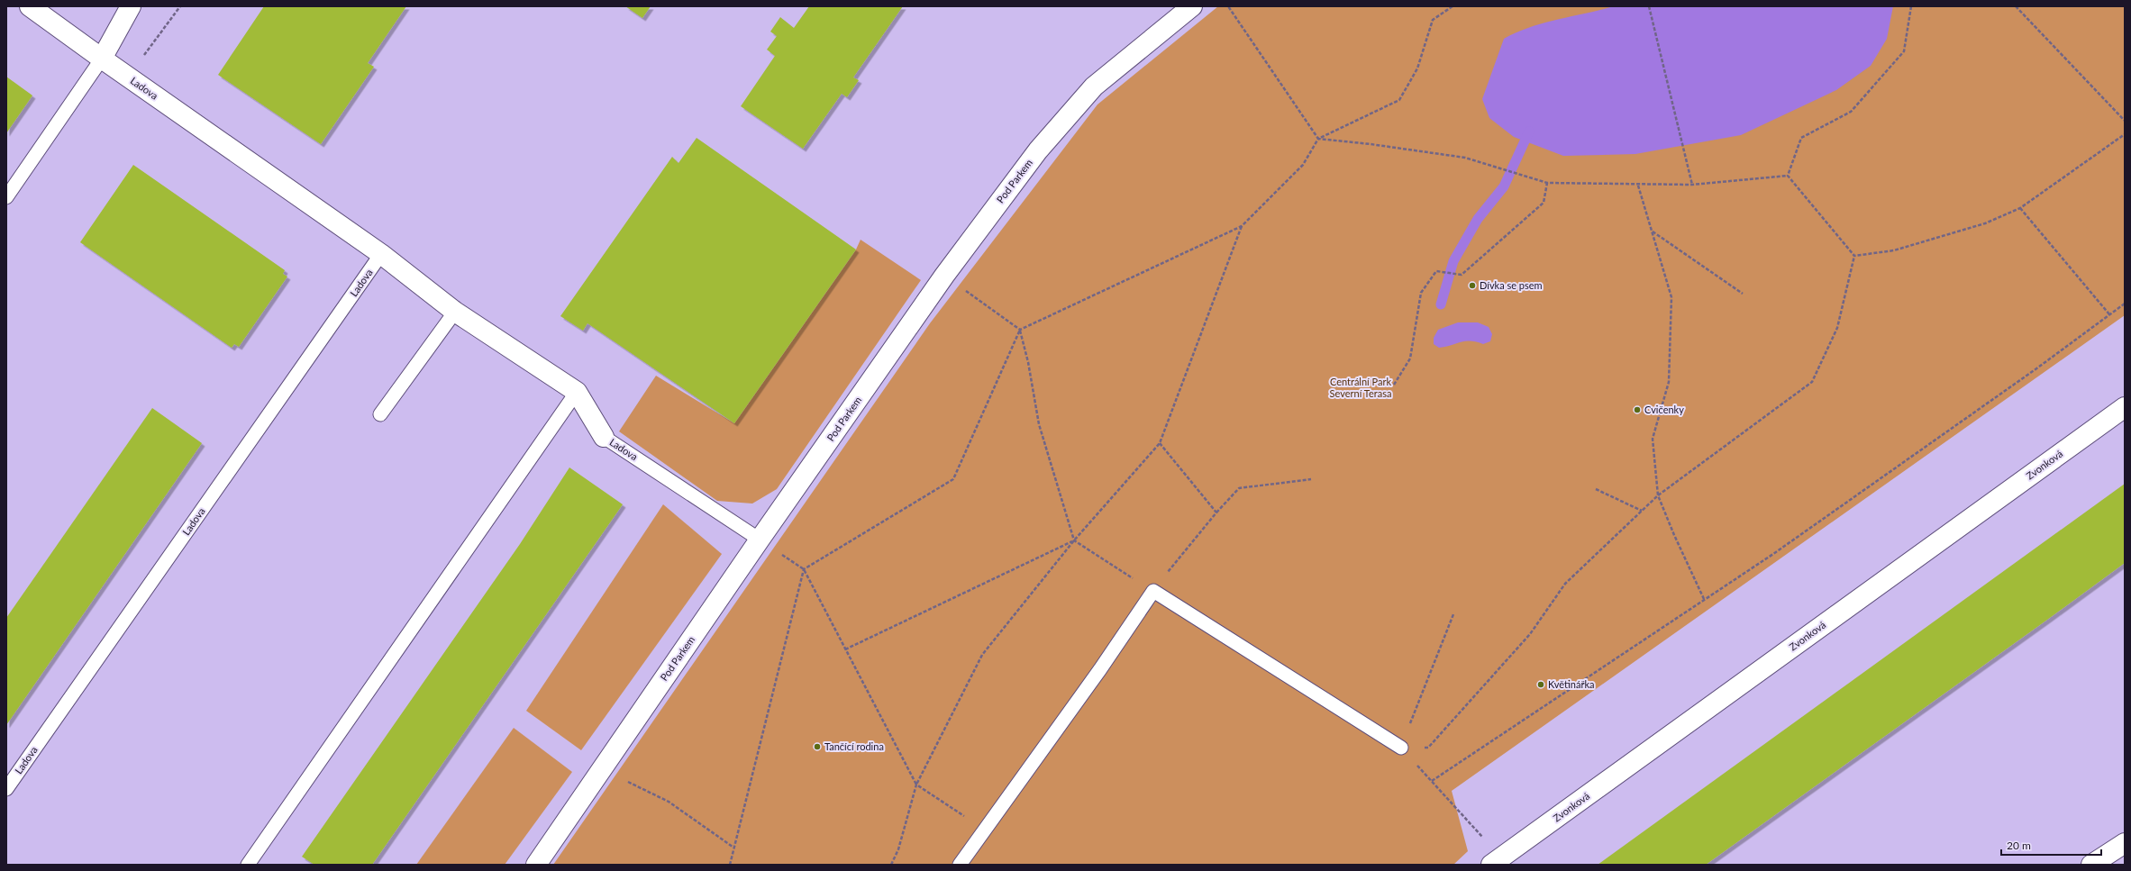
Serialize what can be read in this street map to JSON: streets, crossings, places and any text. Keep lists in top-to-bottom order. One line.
{"streets":{"street":["Ladova","Pod Parkem","Zvonková"]},"crossings":[["Ladova","Pod Parkem"]],"parks":["Centrální Park Severní Terasa"],"places":["Dívka se psem","Cvičenky","Květinářka","Tančící rodina"],"scale_bar":"20 m"}
